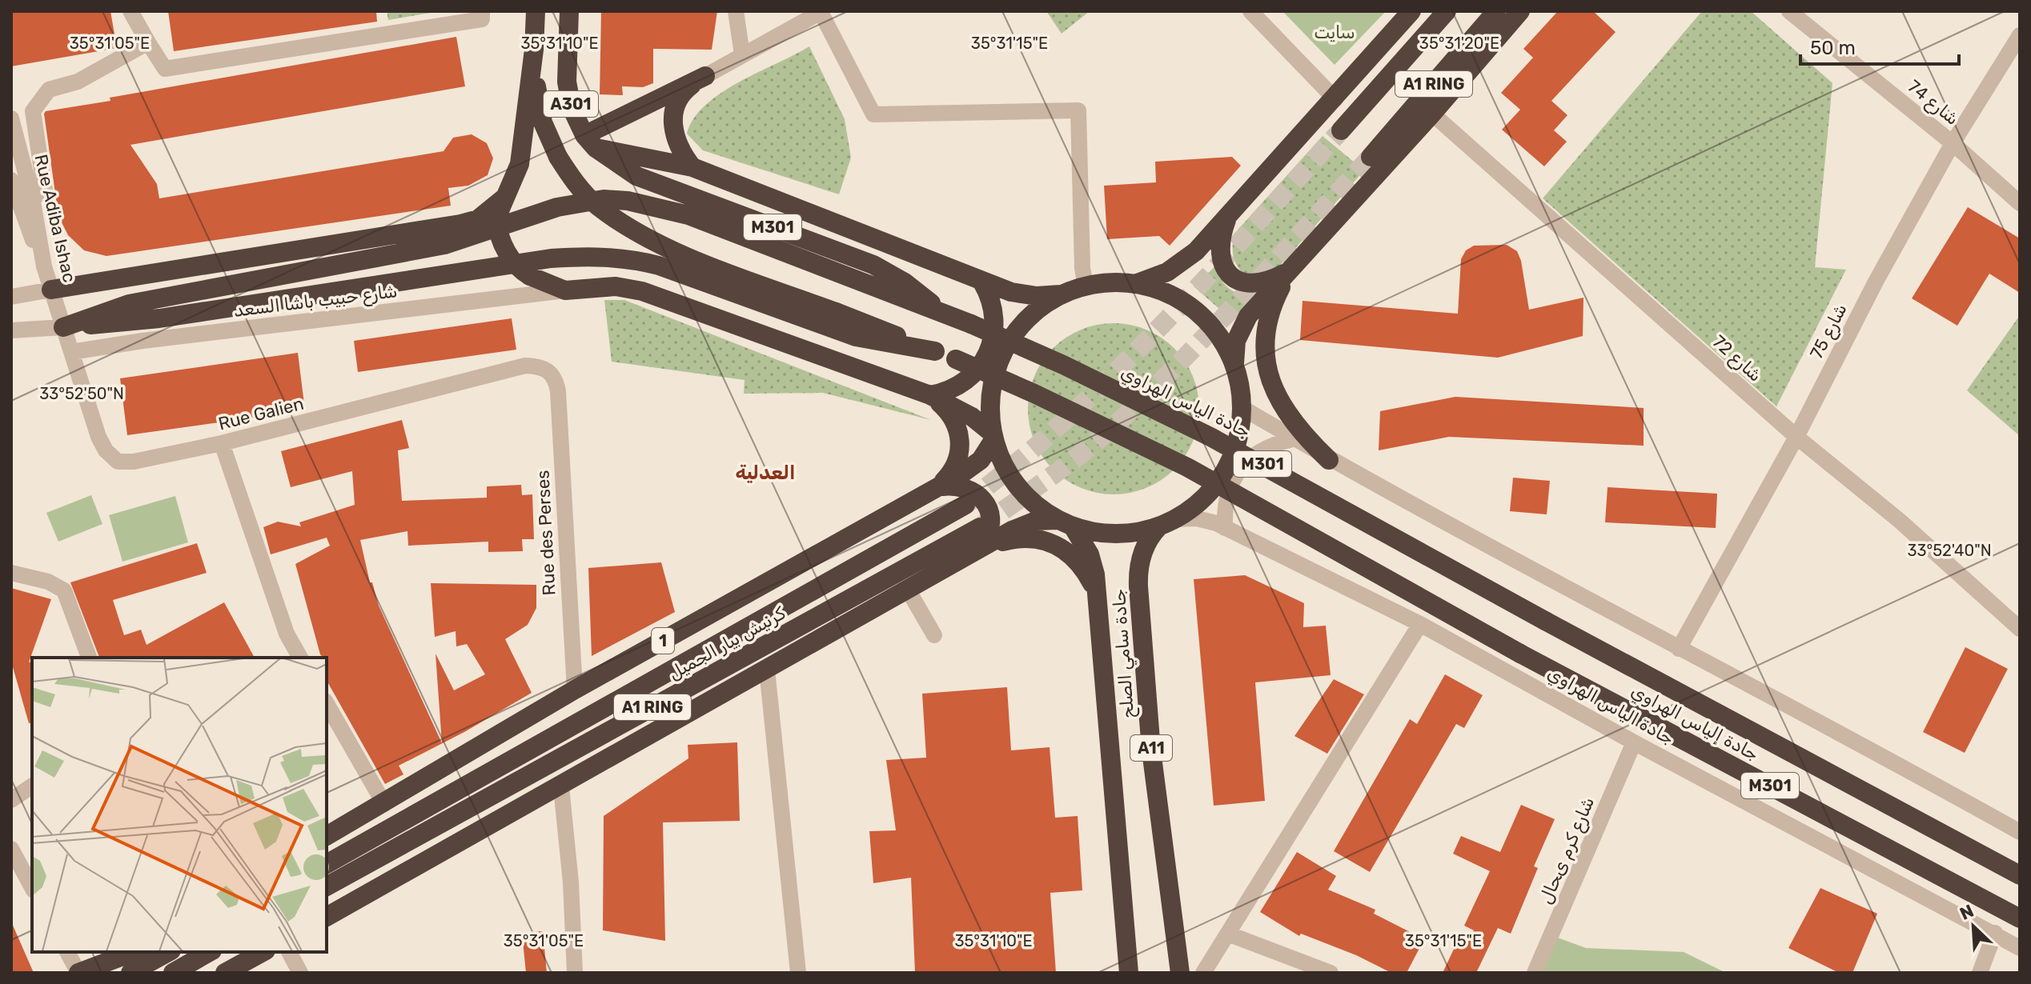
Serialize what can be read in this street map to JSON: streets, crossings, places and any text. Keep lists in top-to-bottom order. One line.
{"streets":{"highway":["A1 RING","A301","M301","جادة الياس الهراوي","1","كرنيش بيار الجميل","جادة سامي الصلح","جادة إلياس الهراوي","A11"],"street":["شارع 74","Rue Adiba Ishac","شارع حبيب باشا السعد","شارع 75","شارع 72","Rue Galien","Rue des Perses","شارع كرم ىحال"]},"crossings":[["شارع 74","شارع 75"],["A301","M301"],["Rue Adiba Ishac","Rue Galien"],["M301","جادة الياس الهراوي"],["M301","جادة إلياس الهراوي"],["شارع حبيب باشا السعد","Rue Galien"],["شارع 75","شارع 72"],["شارع 75","جادة الياس الهراوي"],["جادة الياس الهراوي","جادة سامي الصلح"],["جادة الياس الهراوي","جادة إلياس الهراوي"],["جادة الياس الهراوي","شارع كرم ىحال"],["Rue Galien","Rue des Perses"],["Rue des Perses","1"]],"districts":["العدلية"],"parks":["سايت"],"scale_bar":"50 m","north":"top left","coordinates":["35°31'05\"E","35°31'10\"E","35°31'15\"E","35°31'20\"E","33°52'50\"N","33°52'40\"N"]}
